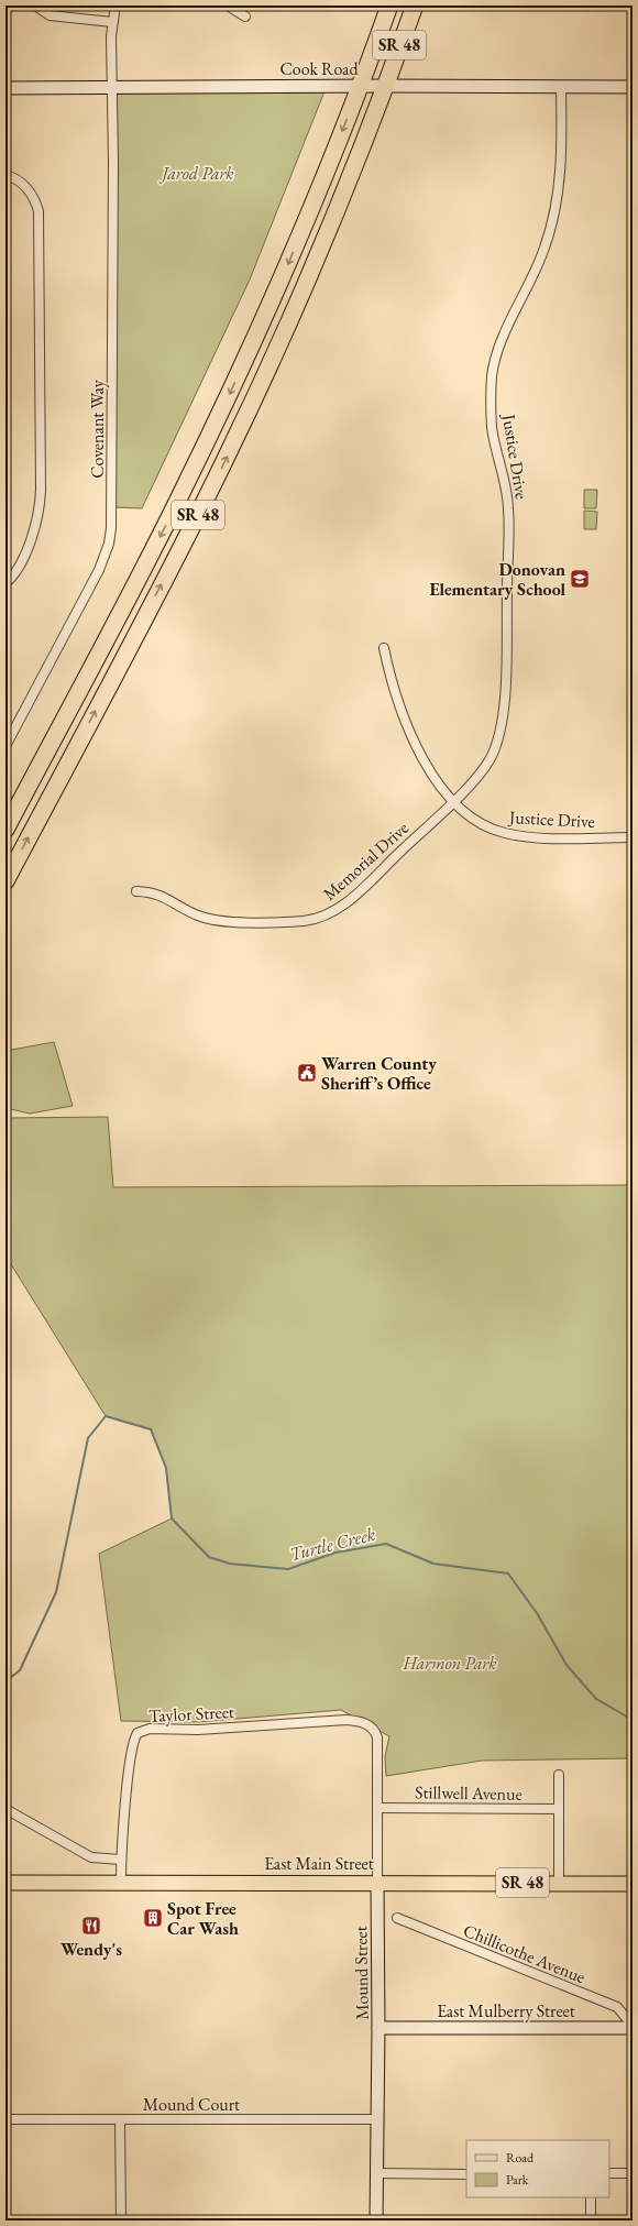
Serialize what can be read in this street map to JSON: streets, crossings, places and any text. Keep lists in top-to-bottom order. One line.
{"streets":{"highway":["SR 48"],"main road":["East Main Street"],"street":["Cook Road","Covenant Way","Justice Drive","Memorial Drive","Taylor Street","Stillwell Avenue","Chillicothe Avenue","Mound Street","East Mulberry Street","Mound Court"]},"crossings":[["SR 48","Cook Road"],["Cook Road","Covenant Way"],["Cook Road","Justice Drive"],["Justice Drive","Memorial Drive"],["Taylor Street","East Main Street"],["Taylor Street","Mound Street"],["Stillwell Avenue","Mound Street"],["East Main Street","Mound Street"],["Chillicothe Avenue","East Mulberry Street"],["Mound Street","East Mulberry Street"],["Mound Street","Mound Court"]],"water":["Turtle Creek"],"parks":["Jarod Park","Harmon Park"],"places":{"school or university":["Donovan Elementary School"],"public building":["Warren County Sheriff’s Office"],"building":["Spot Free Car Wash"],"restaurant":["Wendy's"]},"legend":["Road","Park"]}
